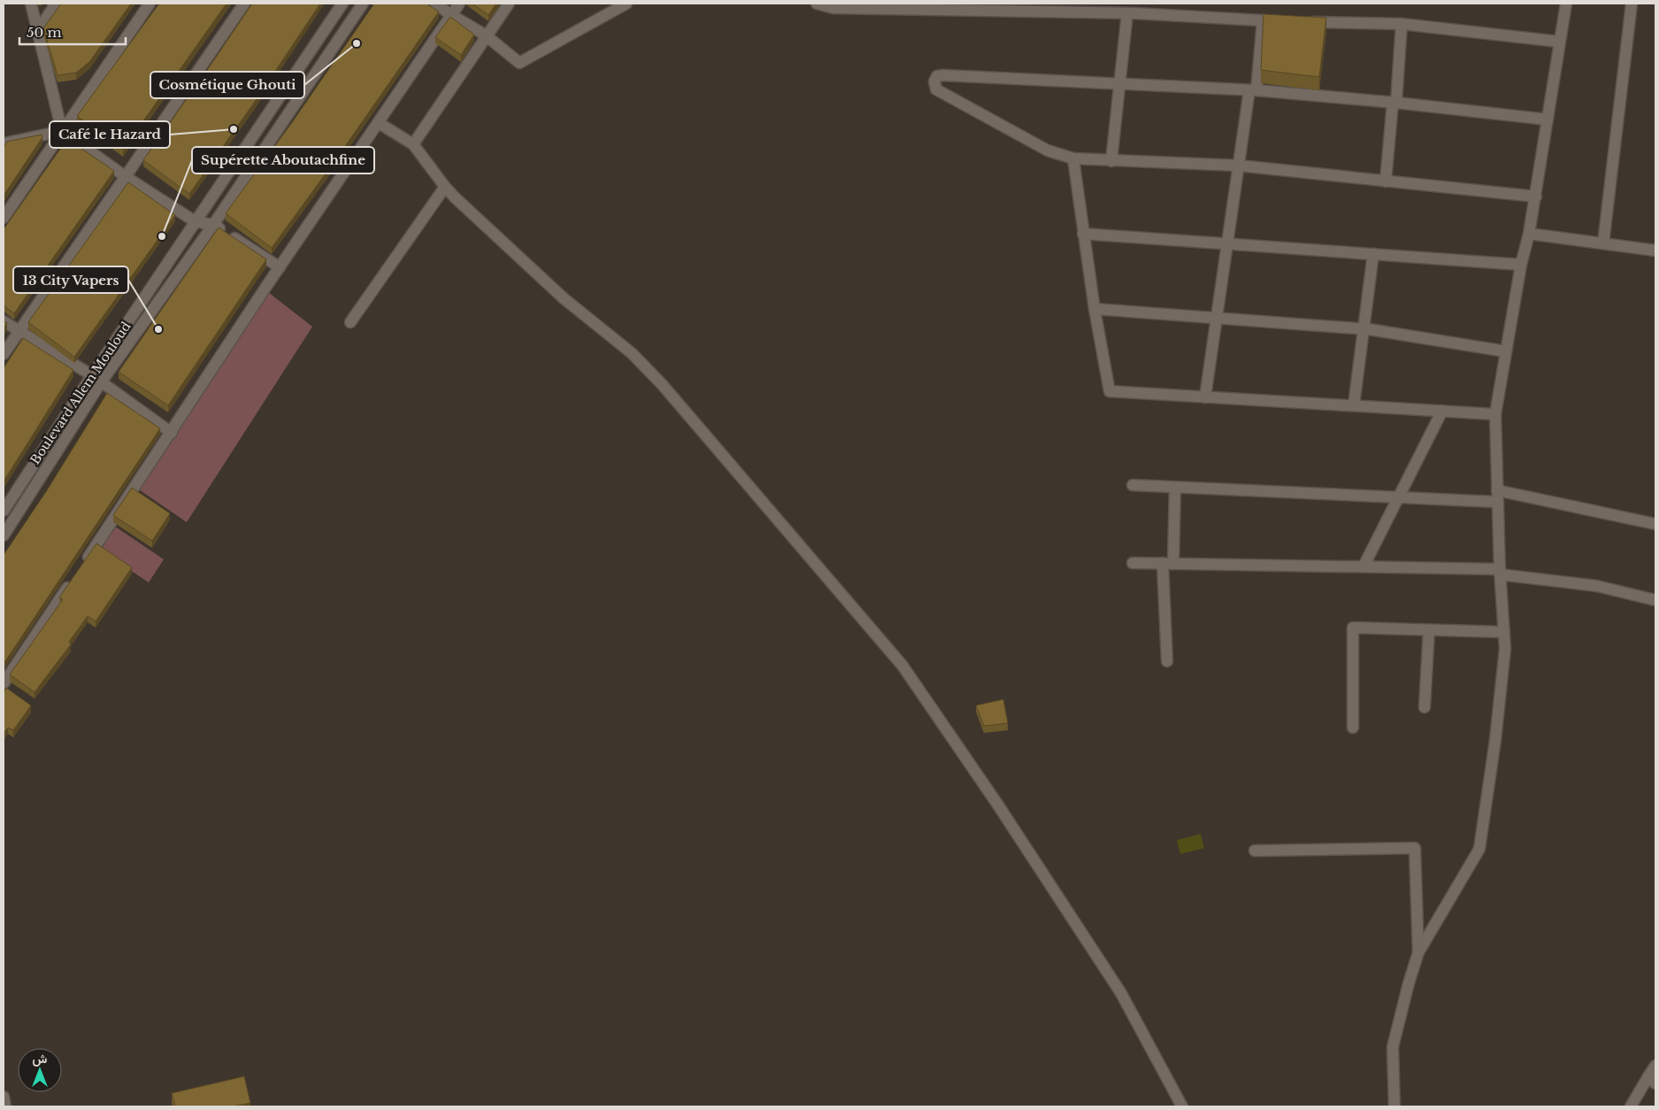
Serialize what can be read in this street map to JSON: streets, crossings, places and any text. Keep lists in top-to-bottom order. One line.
{"streets":{"street":["Boulevard Allem Mouloud"]},"places":["Cosmétique Ghouti","Café le Hazard","Supérette Aboutachfine","13 City Vapers"],"scale_bar":"50 m","north":"top"}
